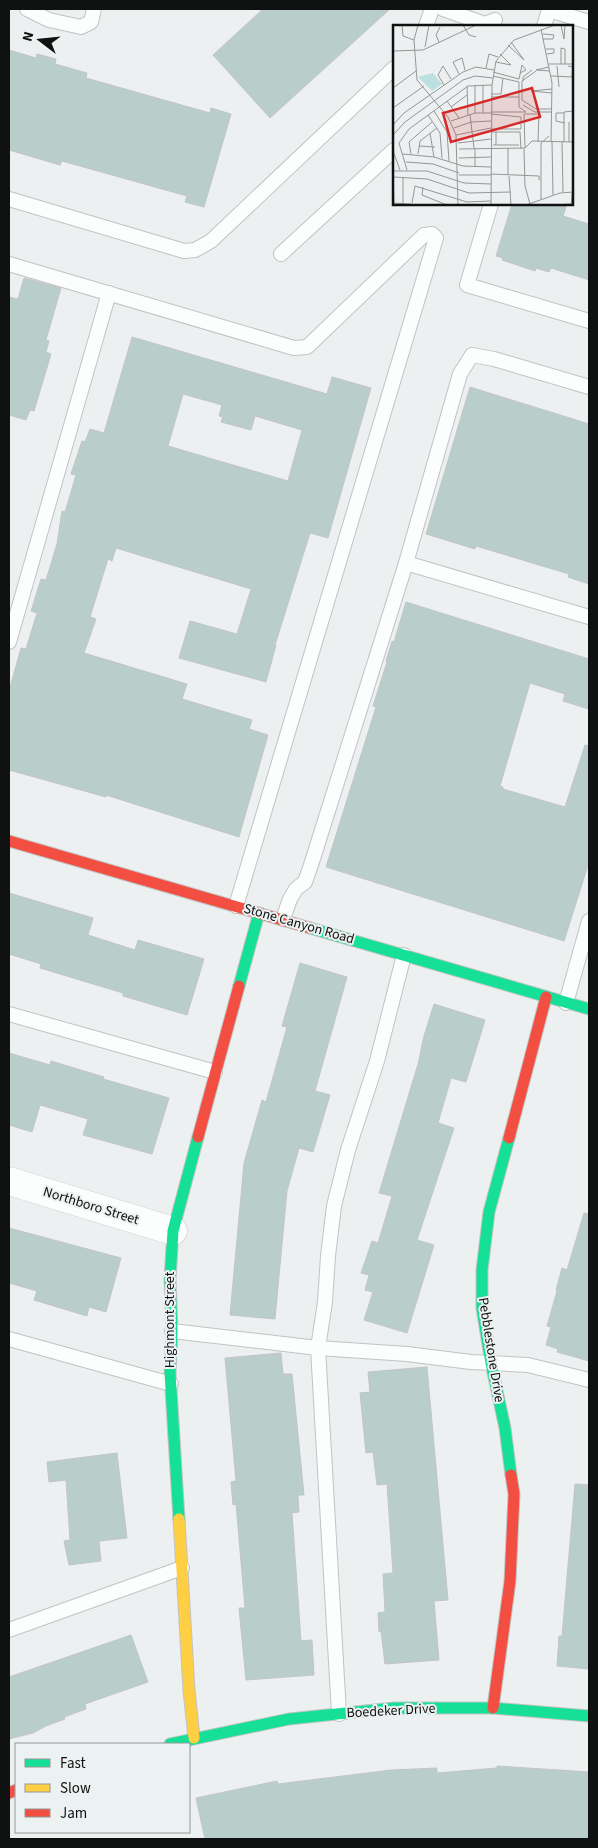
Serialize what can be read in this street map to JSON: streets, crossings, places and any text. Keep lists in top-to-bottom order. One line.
{"streets":{"street":["Stone Canyon Road","Northboro Street","Highmont Street","Pebblestone Drive","Boedeker Drive"]},"crossings":[["Stone Canyon Road","Highmont Street"],["Stone Canyon Road","Pebblestone Drive"],["Northboro Street","Highmont Street"],["Highmont Street","Boedeker Drive"],["Pebblestone Drive","Boedeker Drive"]],"legend":["Fast","Slow","Jam"],"north":"left"}
